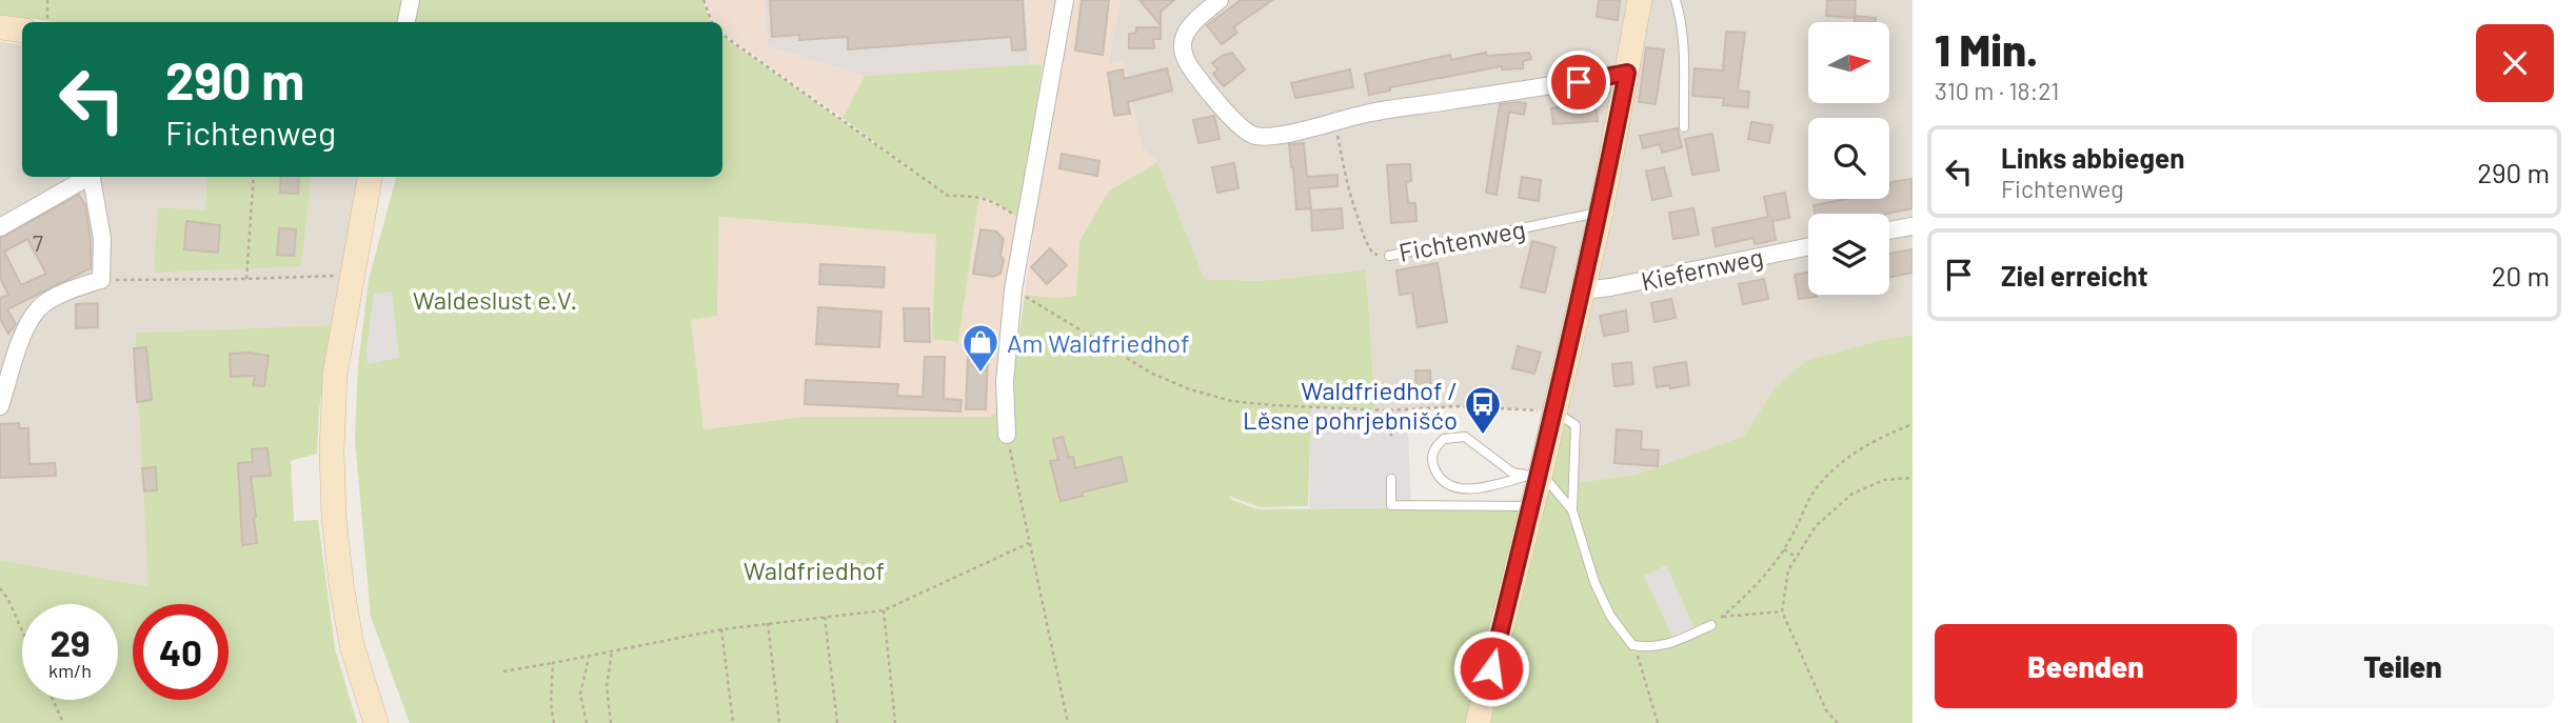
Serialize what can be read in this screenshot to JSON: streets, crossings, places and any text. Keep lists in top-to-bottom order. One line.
{"streets":{"street":["Kiefernweg"],"lane":["Fichtenweg"]},"parks":["Waldeslust e.V.","Waldfriedhof"],"places":{"shop":["Am Waldfriedhof"],"bus stop":["Waldfriedhof / Lěsne pohrjebnišćo"]},"house_numbers":["7"],"north":"right","page":{"heading":["1 Min.","310 m · 18:21"],"turn":["290 m","Fichtenweg"],"list":[{"name":"Links abbiegen","note":"Fichtenweg","value":"290 m"},{"name":"Ziel erreicht","value":"20 m"}],"speed":"29 km/h","limit":"40","buttons":["Beenden","Teilen"]}}
